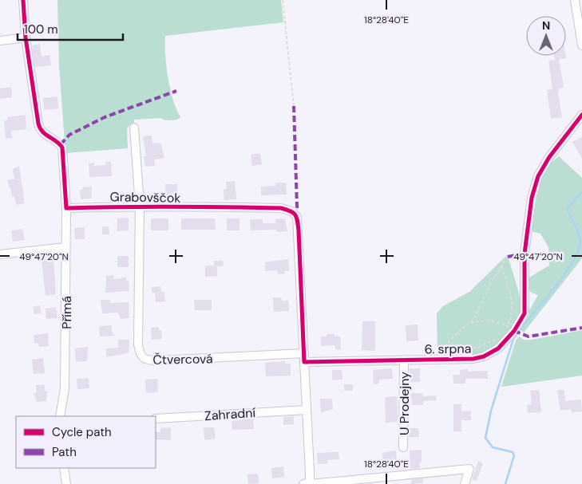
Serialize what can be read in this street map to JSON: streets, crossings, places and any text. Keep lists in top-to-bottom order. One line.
{"streets":{"street":["Grabovščok","Přímá","6. srpna","Čtvercová","U Prodejny","Zahradní"]},"crossings":[["Grabovščok","Přímá"],["Grabovščok","6. srpna"],["Grabovščok","Čtvercová"],["6. srpna","Čtvercová"],["6. srpna","U Prodejny"]],"legend":["Cycle path","Path"],"scale_bar":"100 m","north":"top","coordinates":["18°28'40\"E","49°47'20\"N"]}
